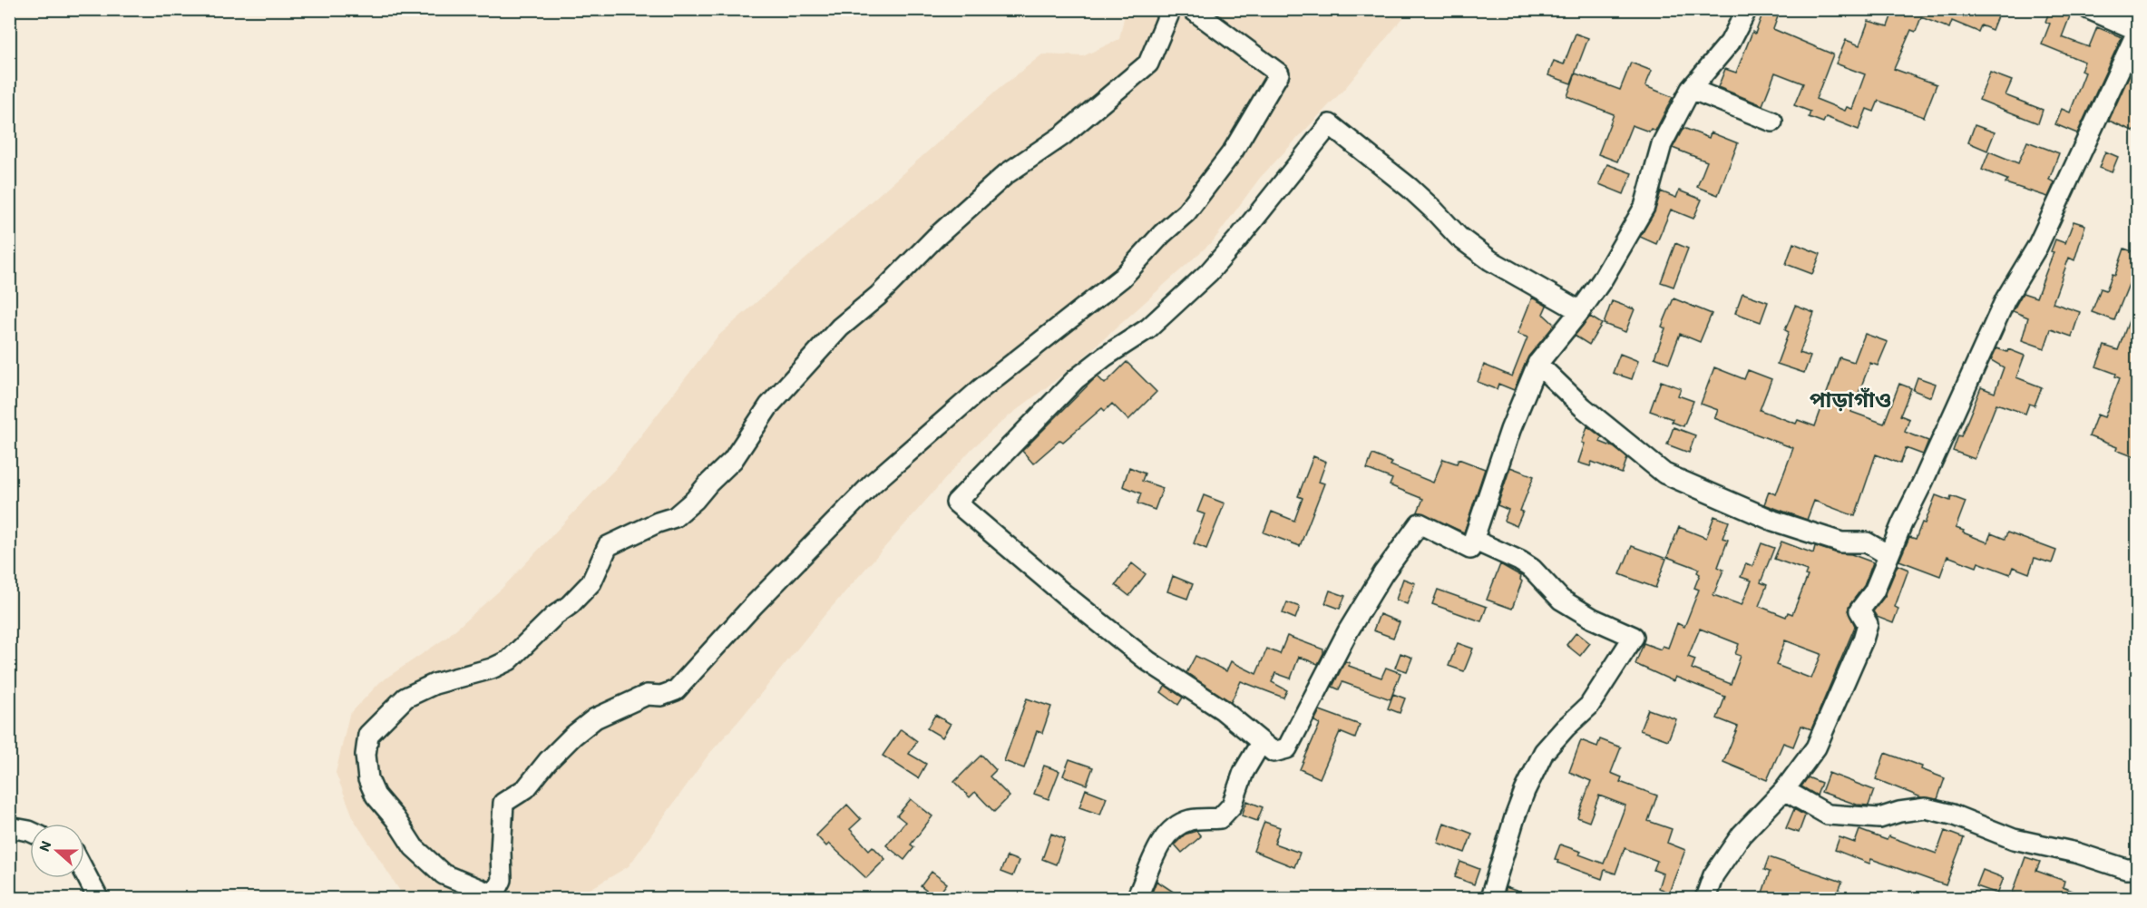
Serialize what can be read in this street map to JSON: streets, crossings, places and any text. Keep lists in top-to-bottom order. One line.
{"districts":["পাড়াগাঁও"],"north":"left"}
